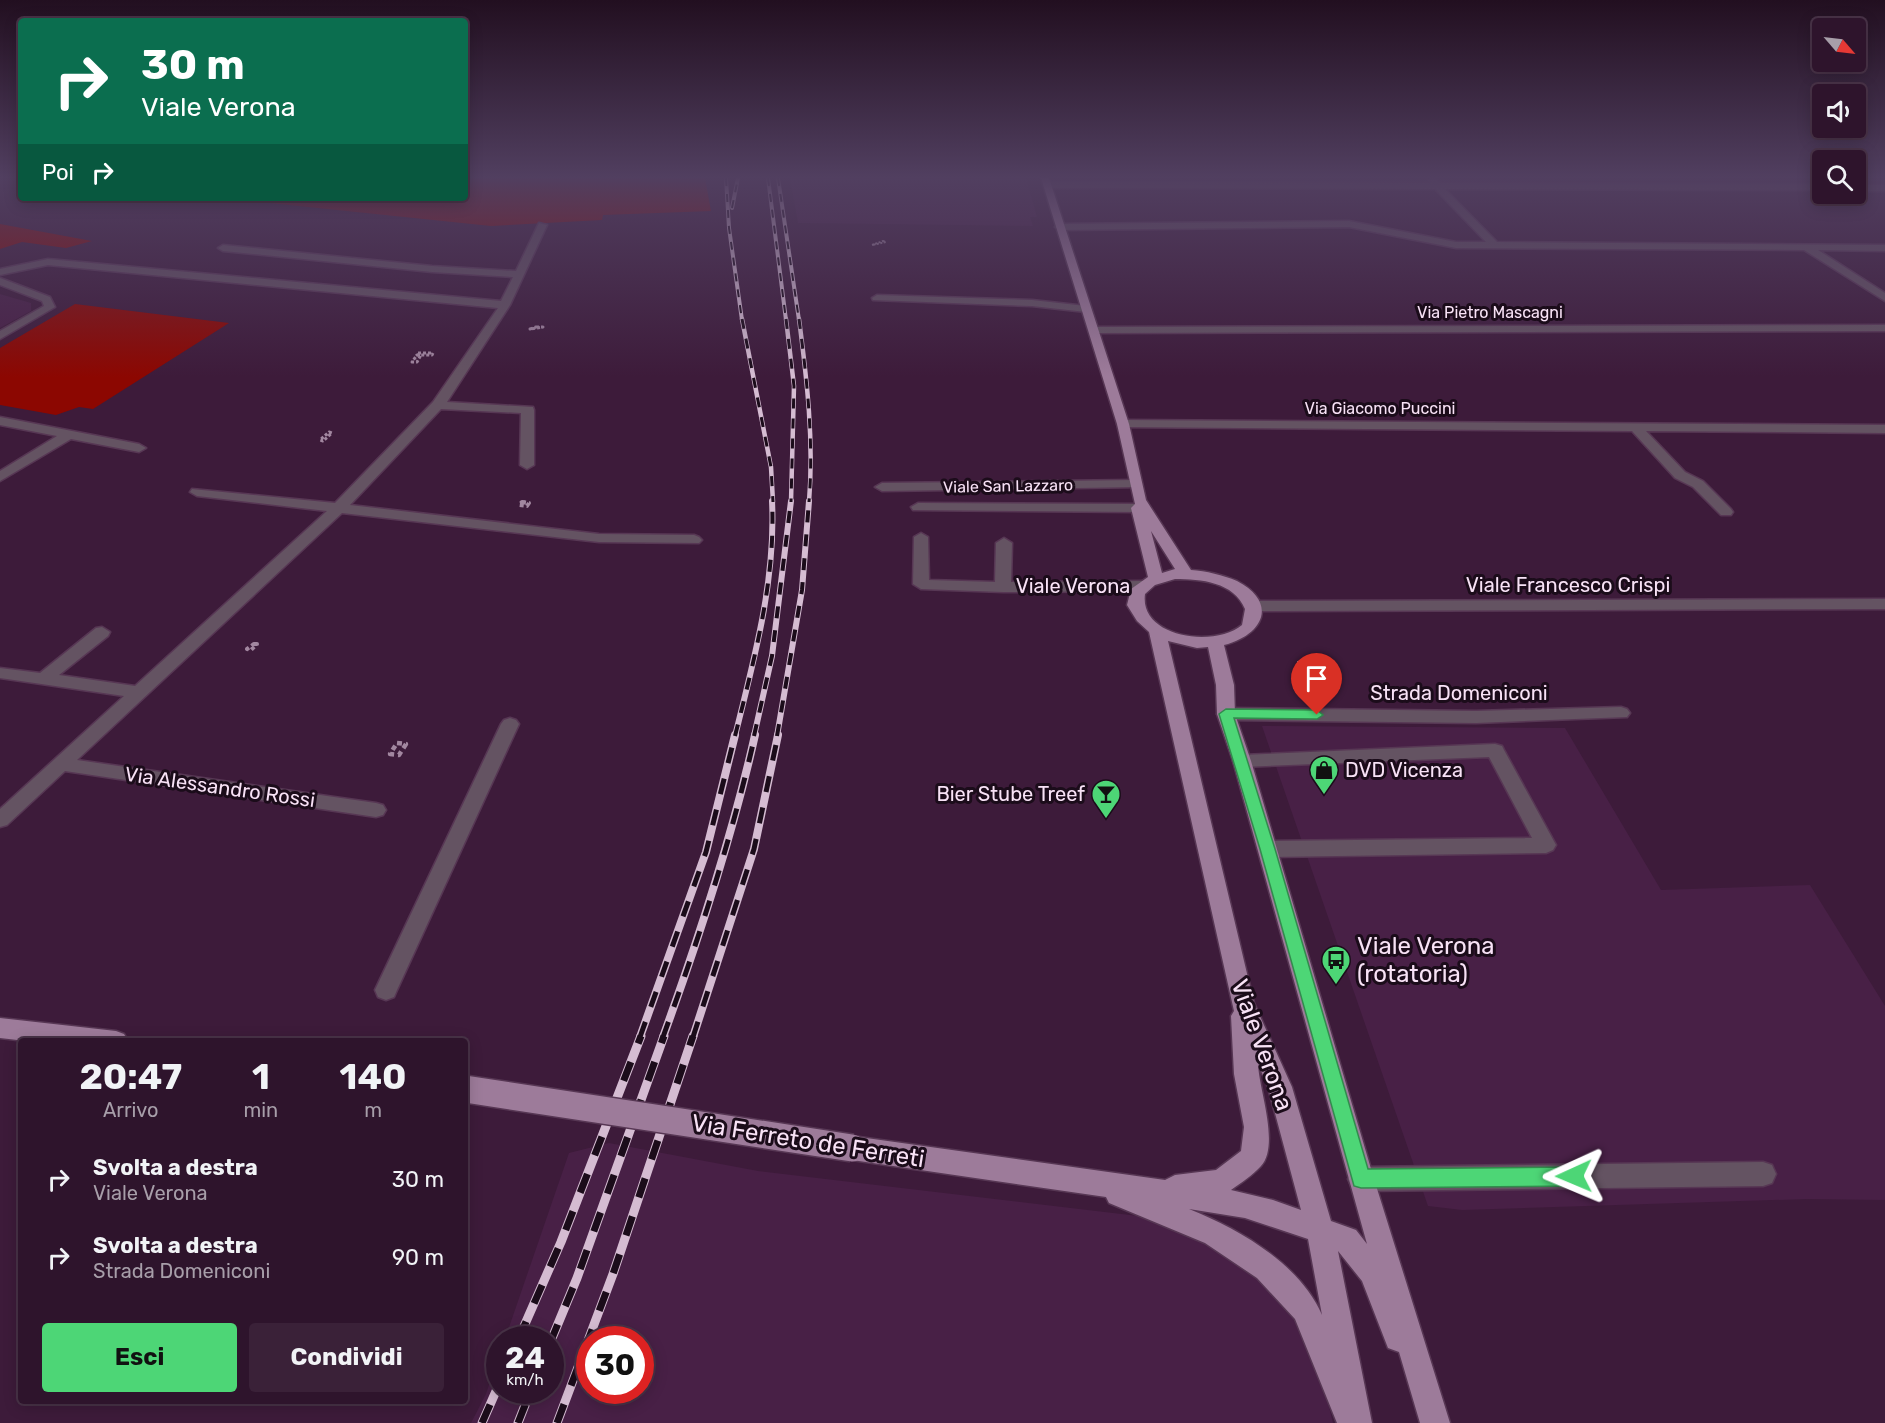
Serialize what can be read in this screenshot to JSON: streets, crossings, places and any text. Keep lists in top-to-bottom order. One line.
{"streets":{"main road":["Viale Verona","Via Ferreto de Ferreti"],"street":["Via Pietro Mascagni","Via Giacomo Puccini","Viale San Lazzaro","Viale Francesco Crispi","Strada Domeniconi","Via Alessandro Rossi"]},"crossings":[["Viale Francesco Crispi","Viale Verona"],["Viale Verona","Via Ferreto de Ferreti"]],"places":{"shop":["DVD Vicenza"],"bar":["Bier Stube Treef"],"bus stop":["Viale Verona (rotatoria)"]},"north":"bottom right","page":{"turn":["30 m","Viale Verona"],"then":"Poi","eta":["20:47","Arrivo","1","min","140","m"],"list":[{"name":"Svolta a destra","note":"Viale Verona","value":"30 m"},{"name":"Svolta a destra","note":"Strada Domeniconi","value":"90 m"}],"buttons":["Esci","Condividi"],"speed":"24 km/h","limit":"30"}}
